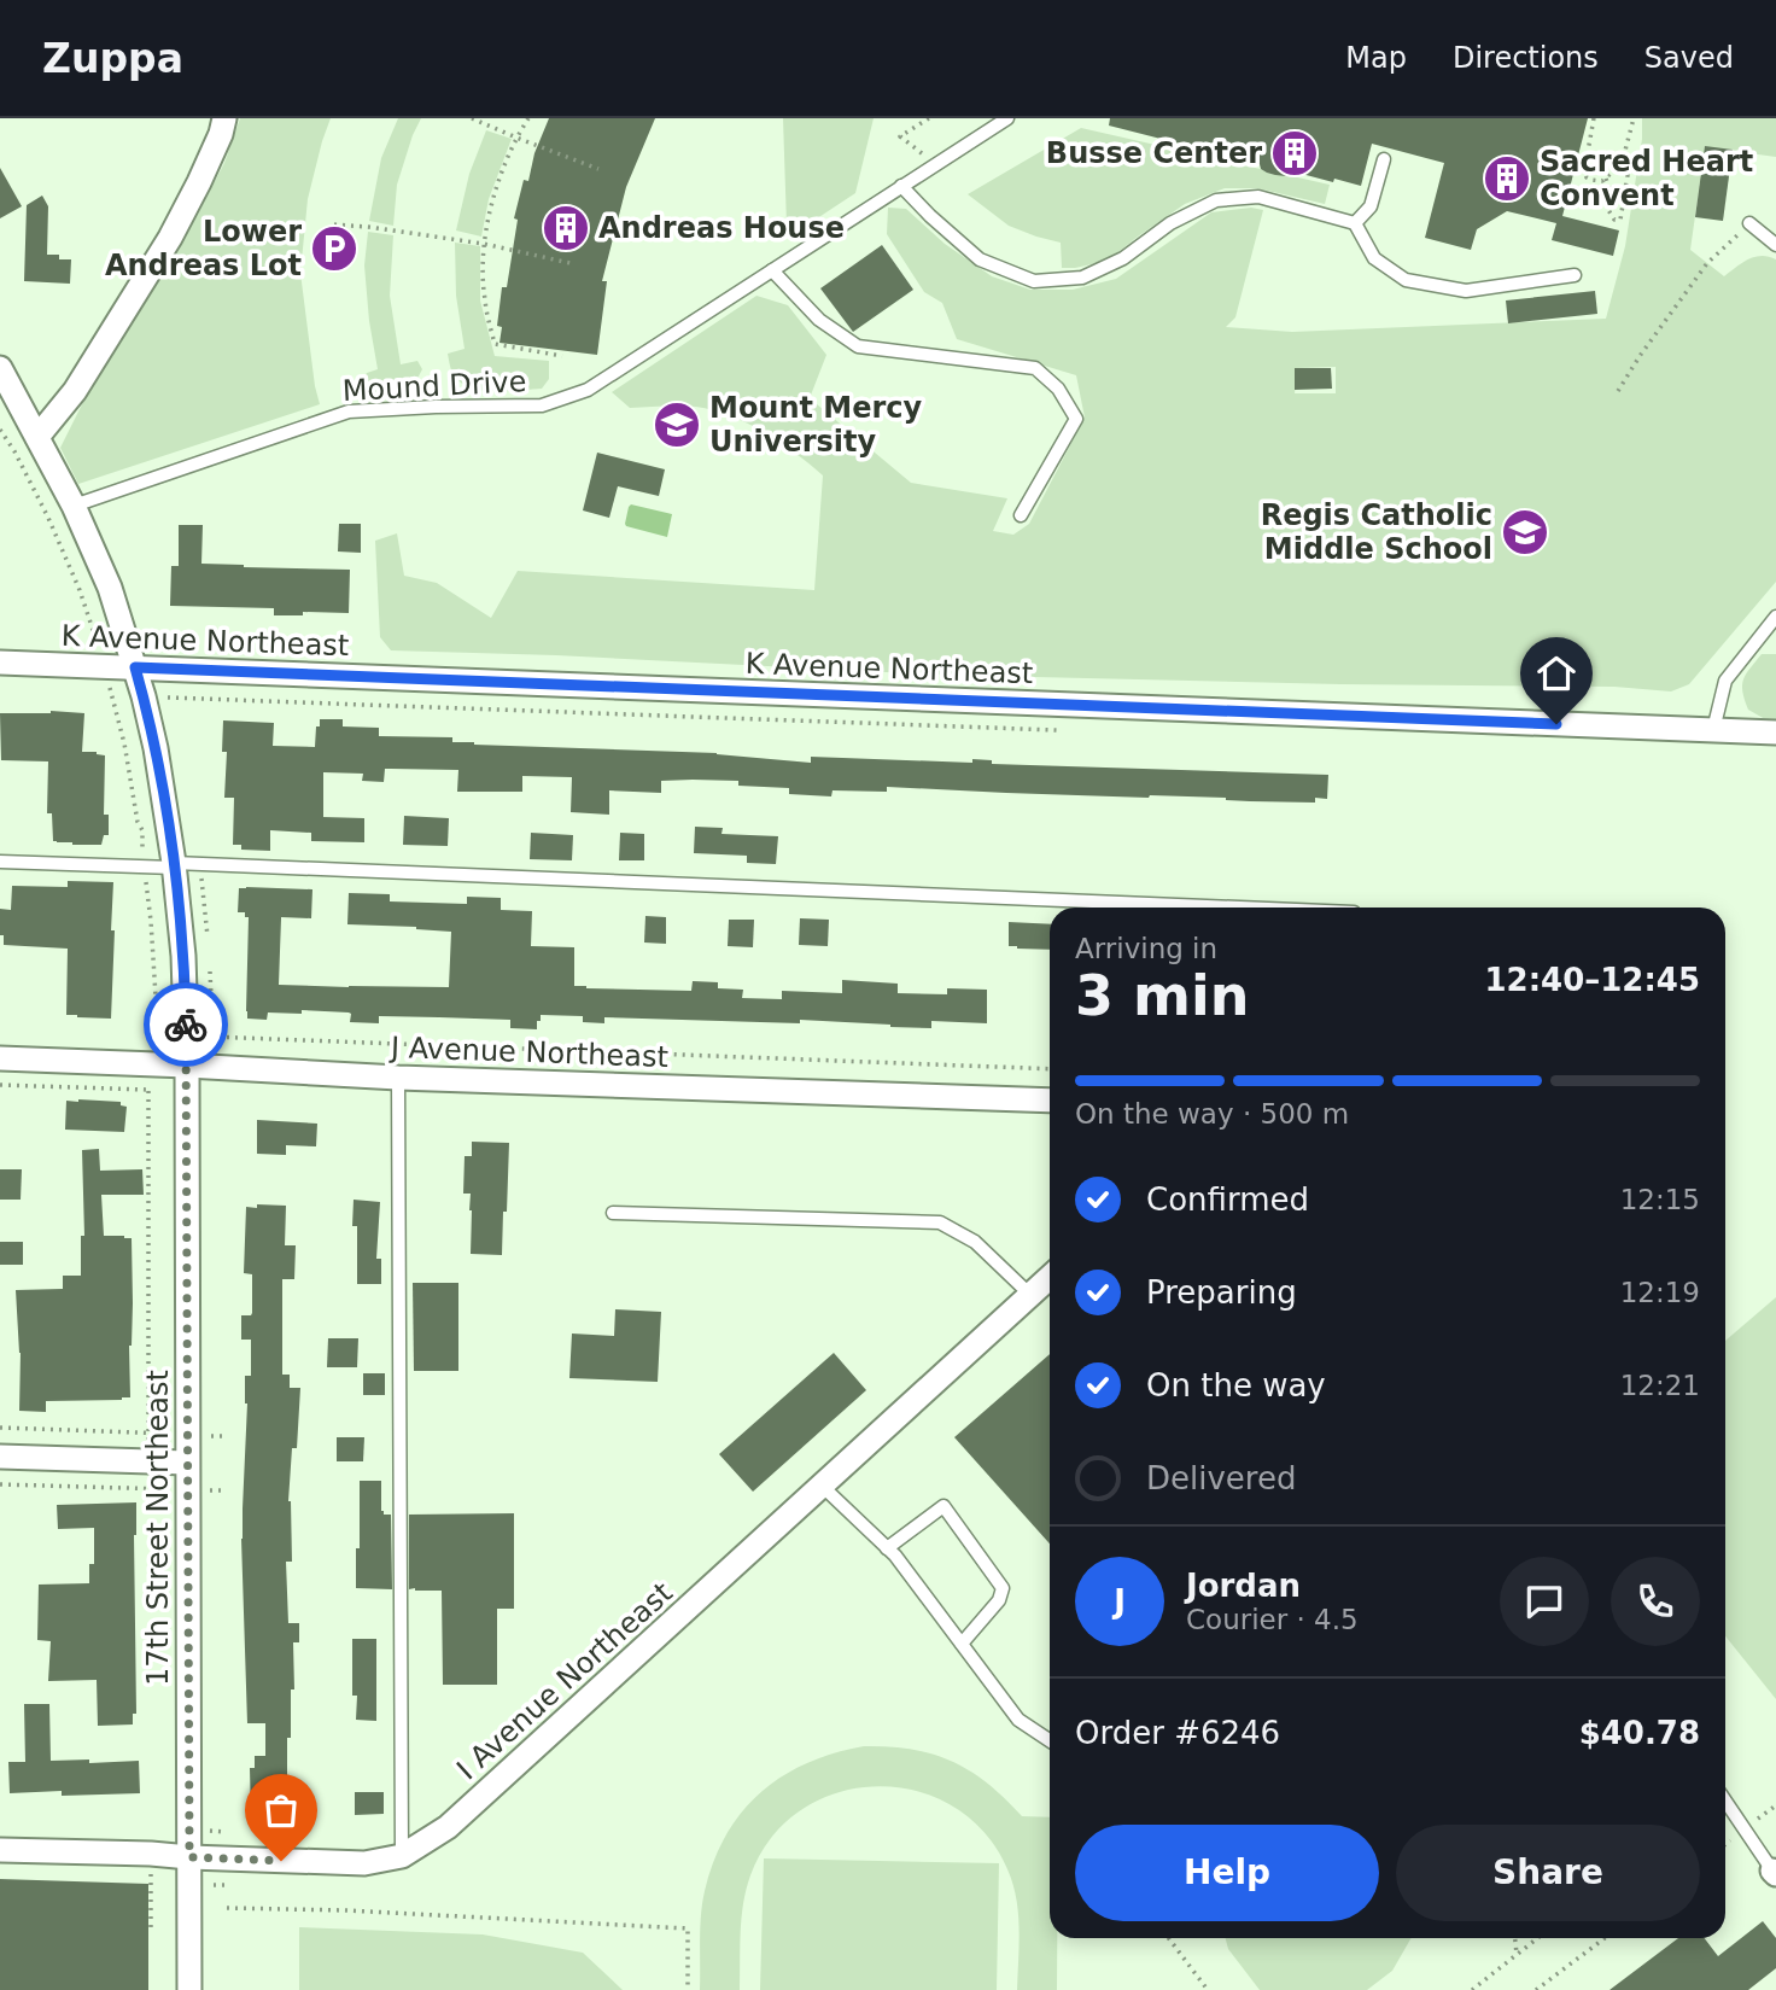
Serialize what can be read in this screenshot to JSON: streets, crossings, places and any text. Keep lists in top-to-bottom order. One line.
{"streets":{"street":["K Avenue Northeast","J Avenue Northeast","17th Street Northeast","I Avenue Northeast"],"lane":["Mound Drive"]},"crossings":[["Mound Drive","17th Street Northeast"],["K Avenue Northeast","17th Street Northeast"],["J Avenue Northeast","17th Street Northeast"],["17th Street Northeast","I Avenue Northeast"]],"places":{"building":["Busse Center","Sacred Heart Convent","Andreas House"],"parking":["Lower Andreas Lot"],"school or university":["Mount Mercy University","Regis Catholic Middle School"]},"page":{"header":"Zuppa","nav":["Map","Directions","Saved"],"heading":["3 min","Arriving in","12:40–12:45"],"panel":["Jordan","Courier · 4.5","Order #6246","$40.78"],"bar":"On the way · 500 m","list":[["Confirmed","12:15"],["Preparing","12:19"],["On the way","12:21"],"Delivered"],"round":"J","buttons":["Help","Share"]}}
